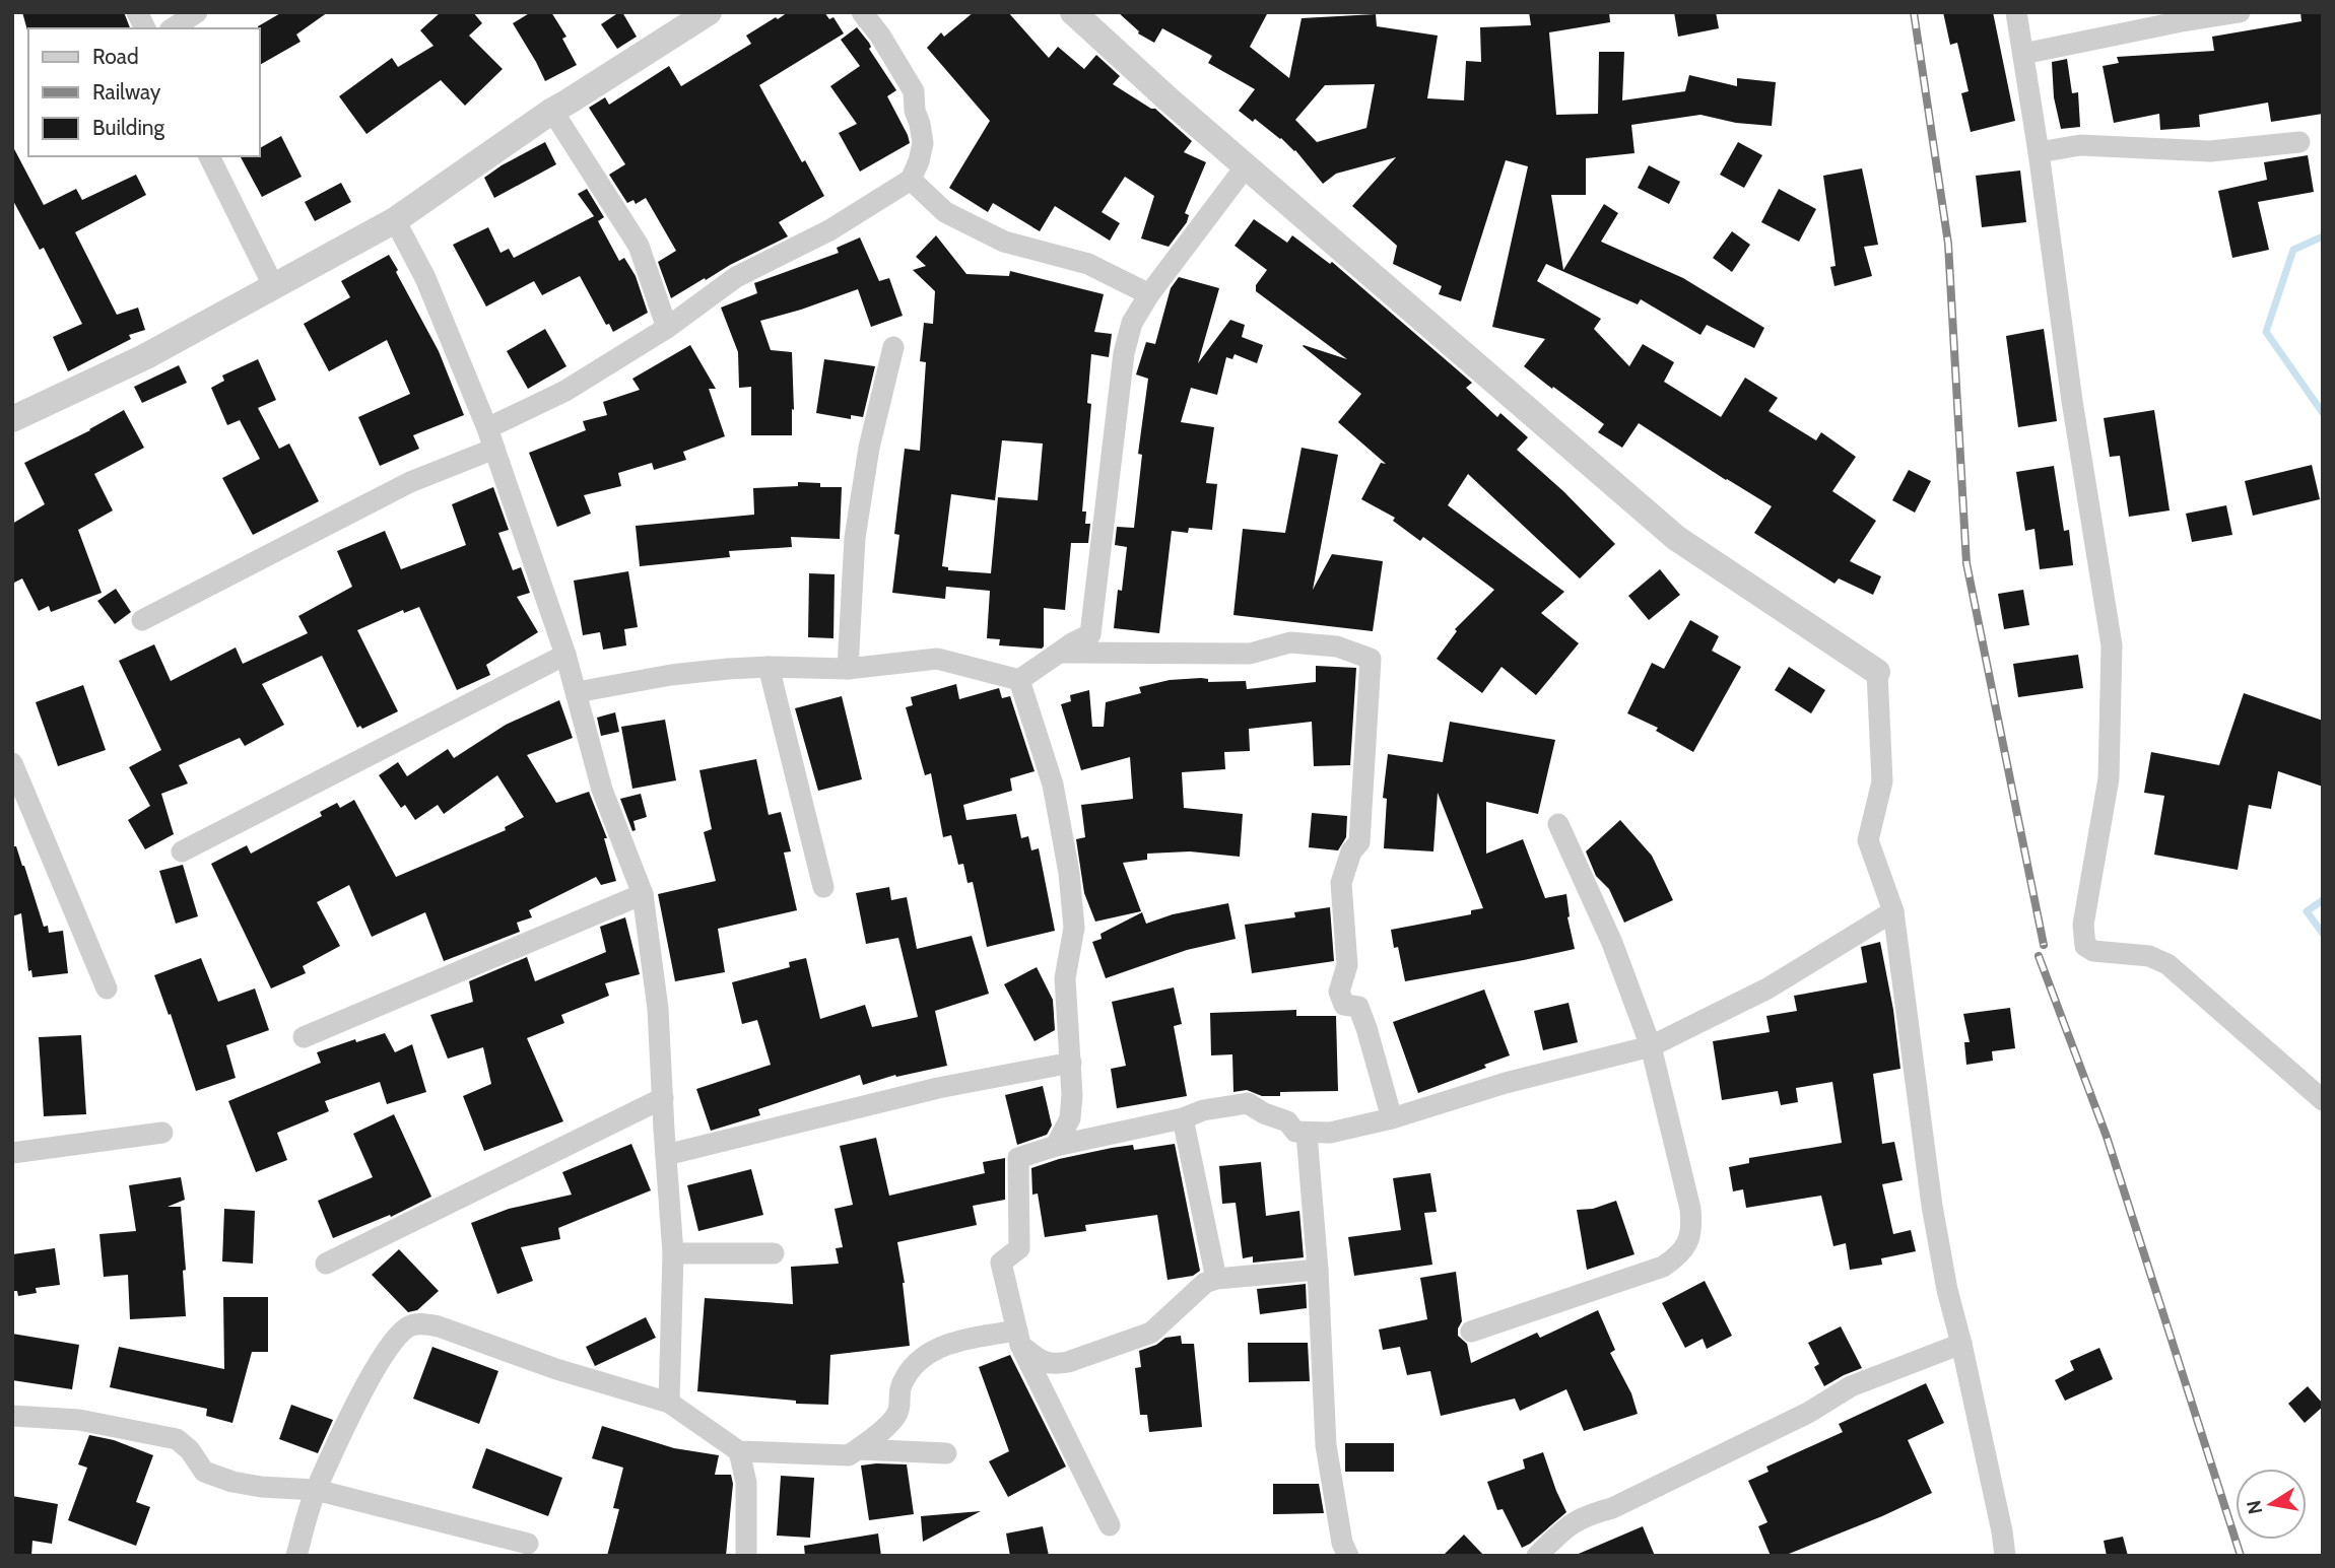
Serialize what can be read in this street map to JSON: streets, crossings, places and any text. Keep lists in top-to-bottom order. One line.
{"legend":["Road","Railway","Building"],"north":"left"}
